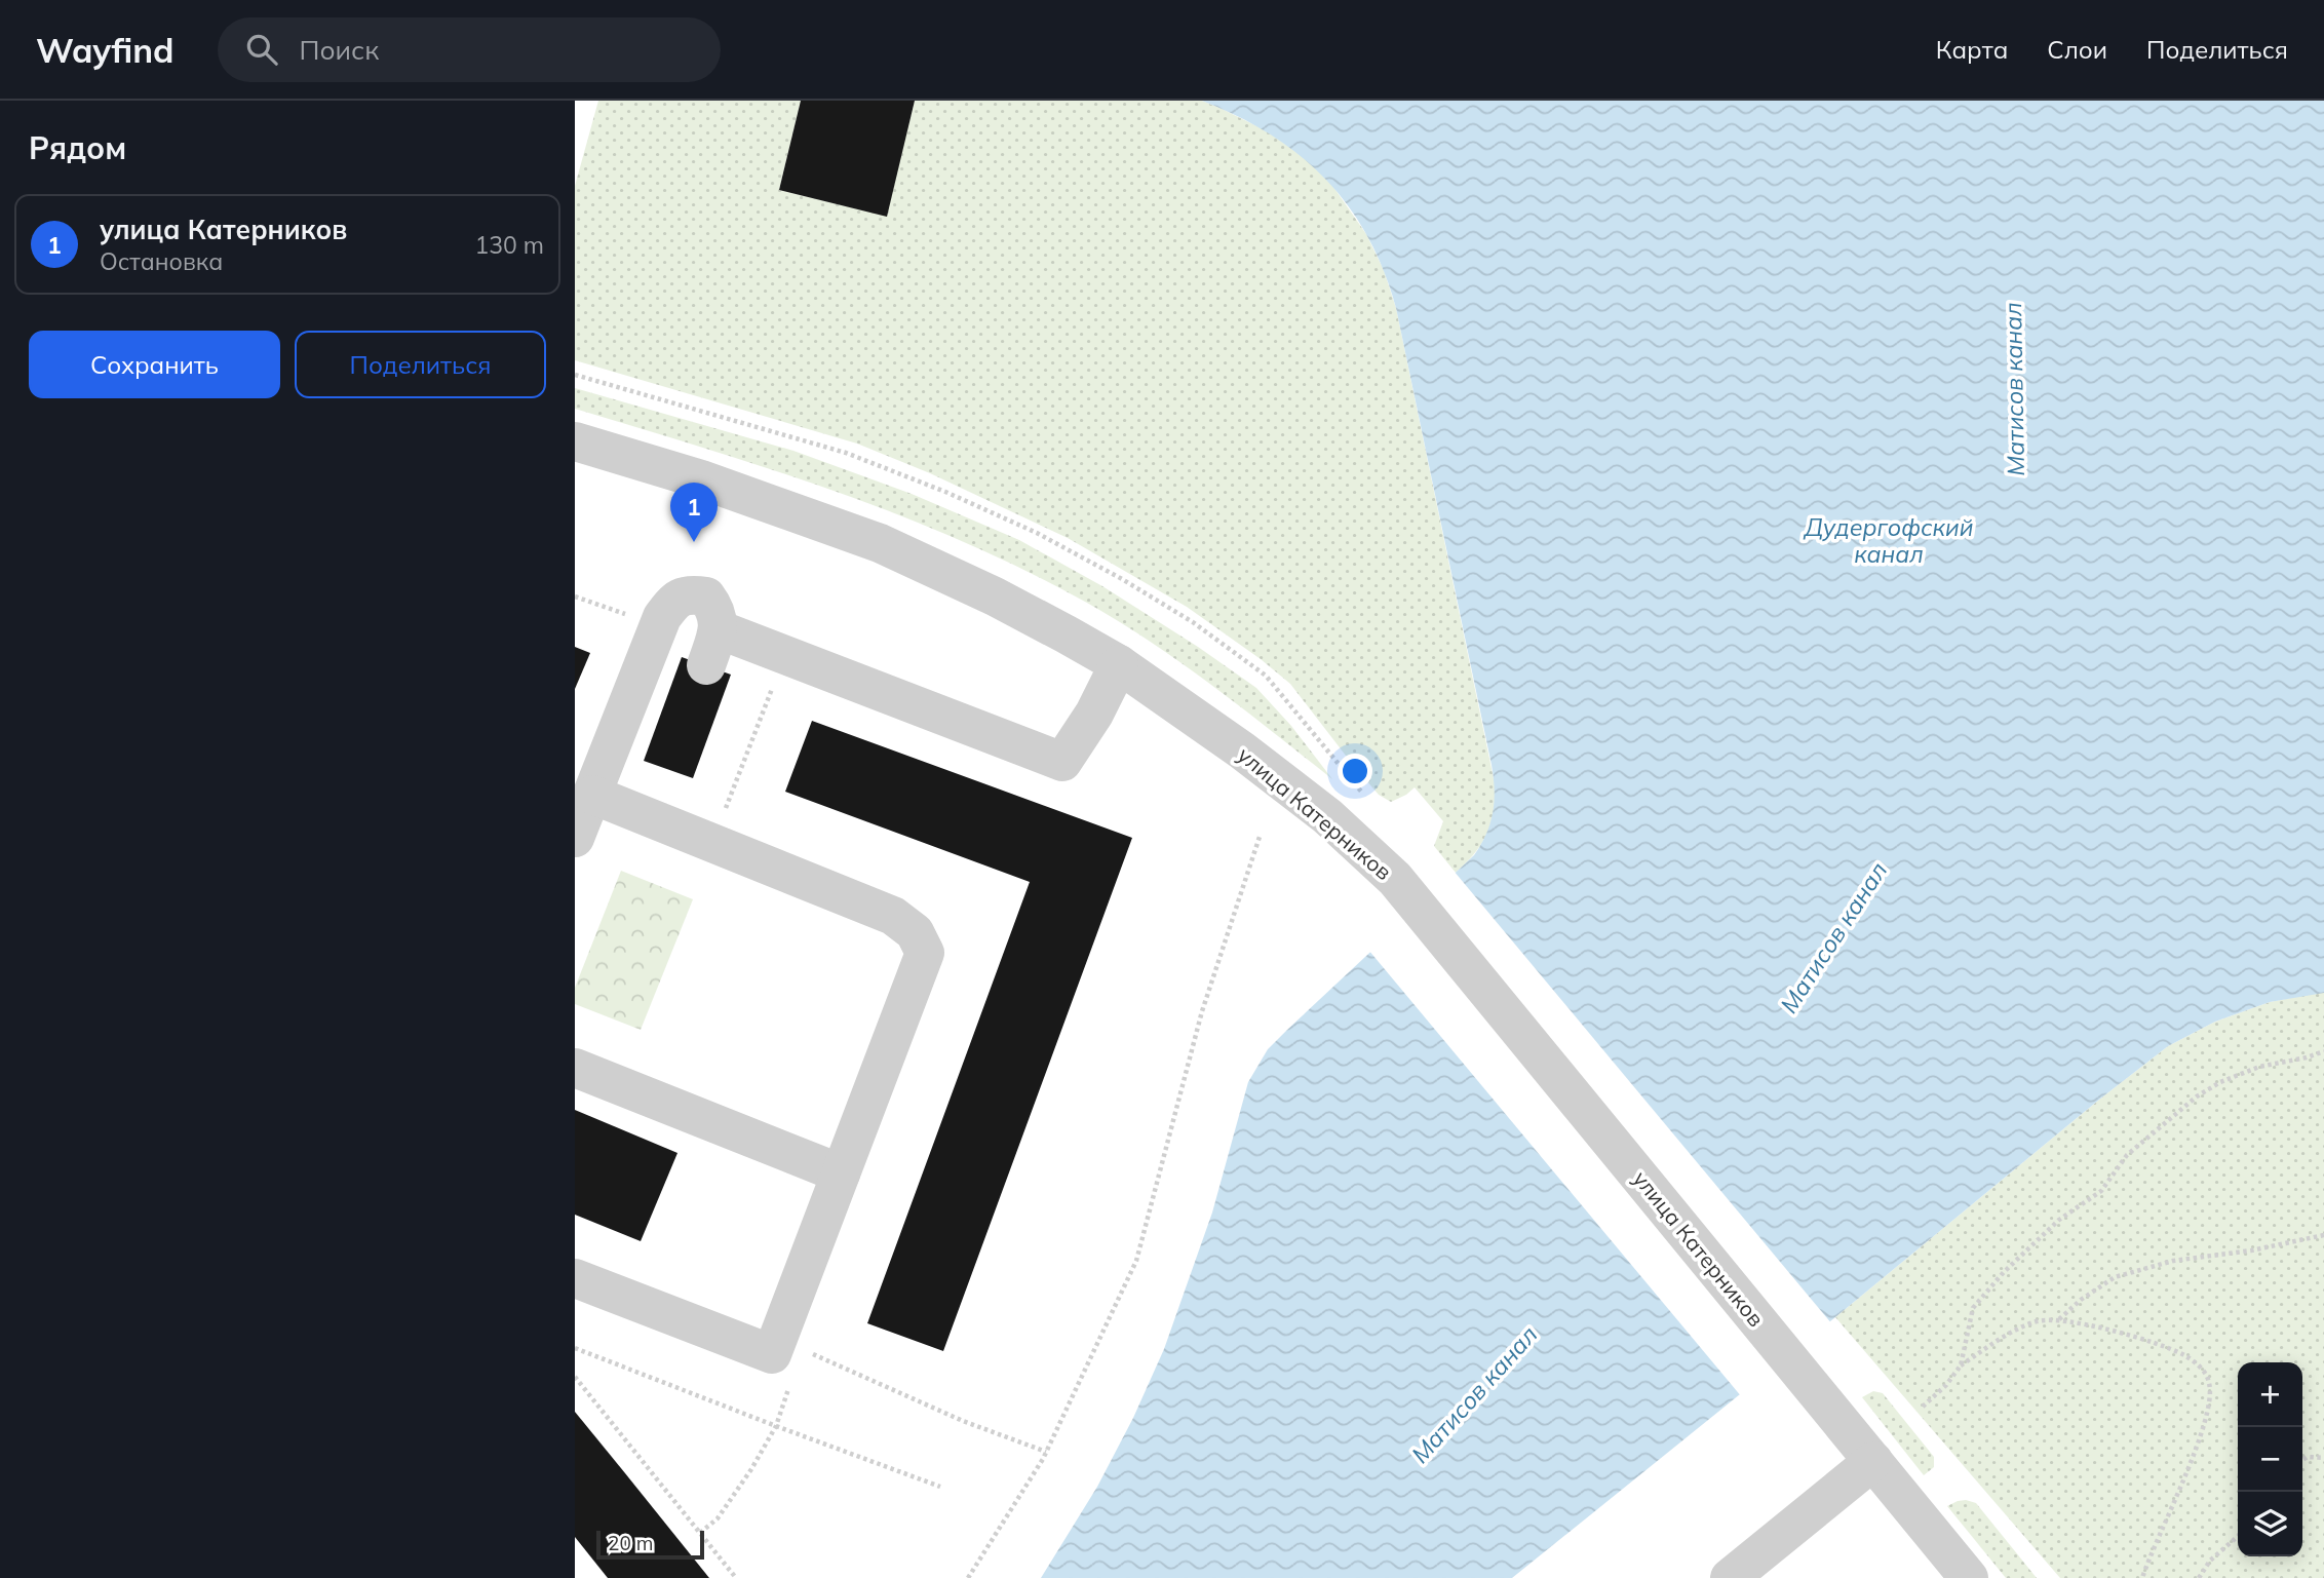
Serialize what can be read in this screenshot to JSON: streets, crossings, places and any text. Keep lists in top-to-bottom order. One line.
{"streets":{"street":["улица Катерников"]},"water":["Матисов канал","Дудергофский канал"],"scale_bar":"20 m","page":{"header":"Wayfind","search":"Поиск","nav":["Карта","Слои","Поделиться"],"heading":"Рядом","list":[{"mark":"1","name":"улица Катерников","note":"Остановка","value":"130 m"}],"buttons":["Сохранить","Поделиться"],"pins":"1","map_buttons":["+","−"],"scale":"20 m"}}
